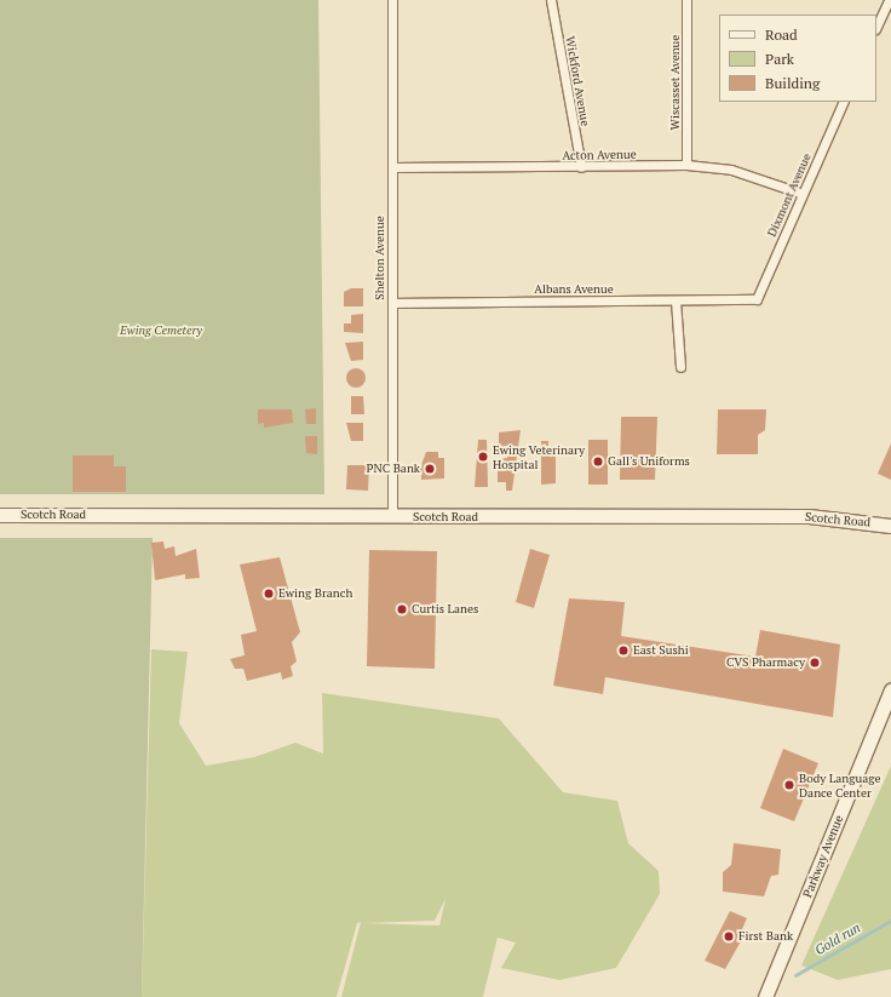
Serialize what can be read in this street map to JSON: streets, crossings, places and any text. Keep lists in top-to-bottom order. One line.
{"streets":{"main road":["Scotch Road","Parkway Avenue"],"street":["Wickford Avenue","Wiscasset Avenue","Acton Avenue","Dixmont Avenue","Shelton Avenue","Albans Avenue"]},"crossings":[["Wickford Avenue","Acton Avenue"],["Wiscasset Avenue","Acton Avenue"],["Acton Avenue","Dixmont Avenue"],["Acton Avenue","Shelton Avenue"],["Dixmont Avenue","Albans Avenue"],["Shelton Avenue","Albans Avenue"],["Shelton Avenue","Scotch Road"]],"water":["Gold run"],"parks":["Ewing Cemetery"],"places":["Ewing Veterinary Hospital","Gall's Uniforms","PNC Bank","Ewing Branch","Curtis Lanes","East Sushi","CVS Pharmacy","Body Language Dance Center","First Bank"],"legend":["Road","Park","Building"]}
